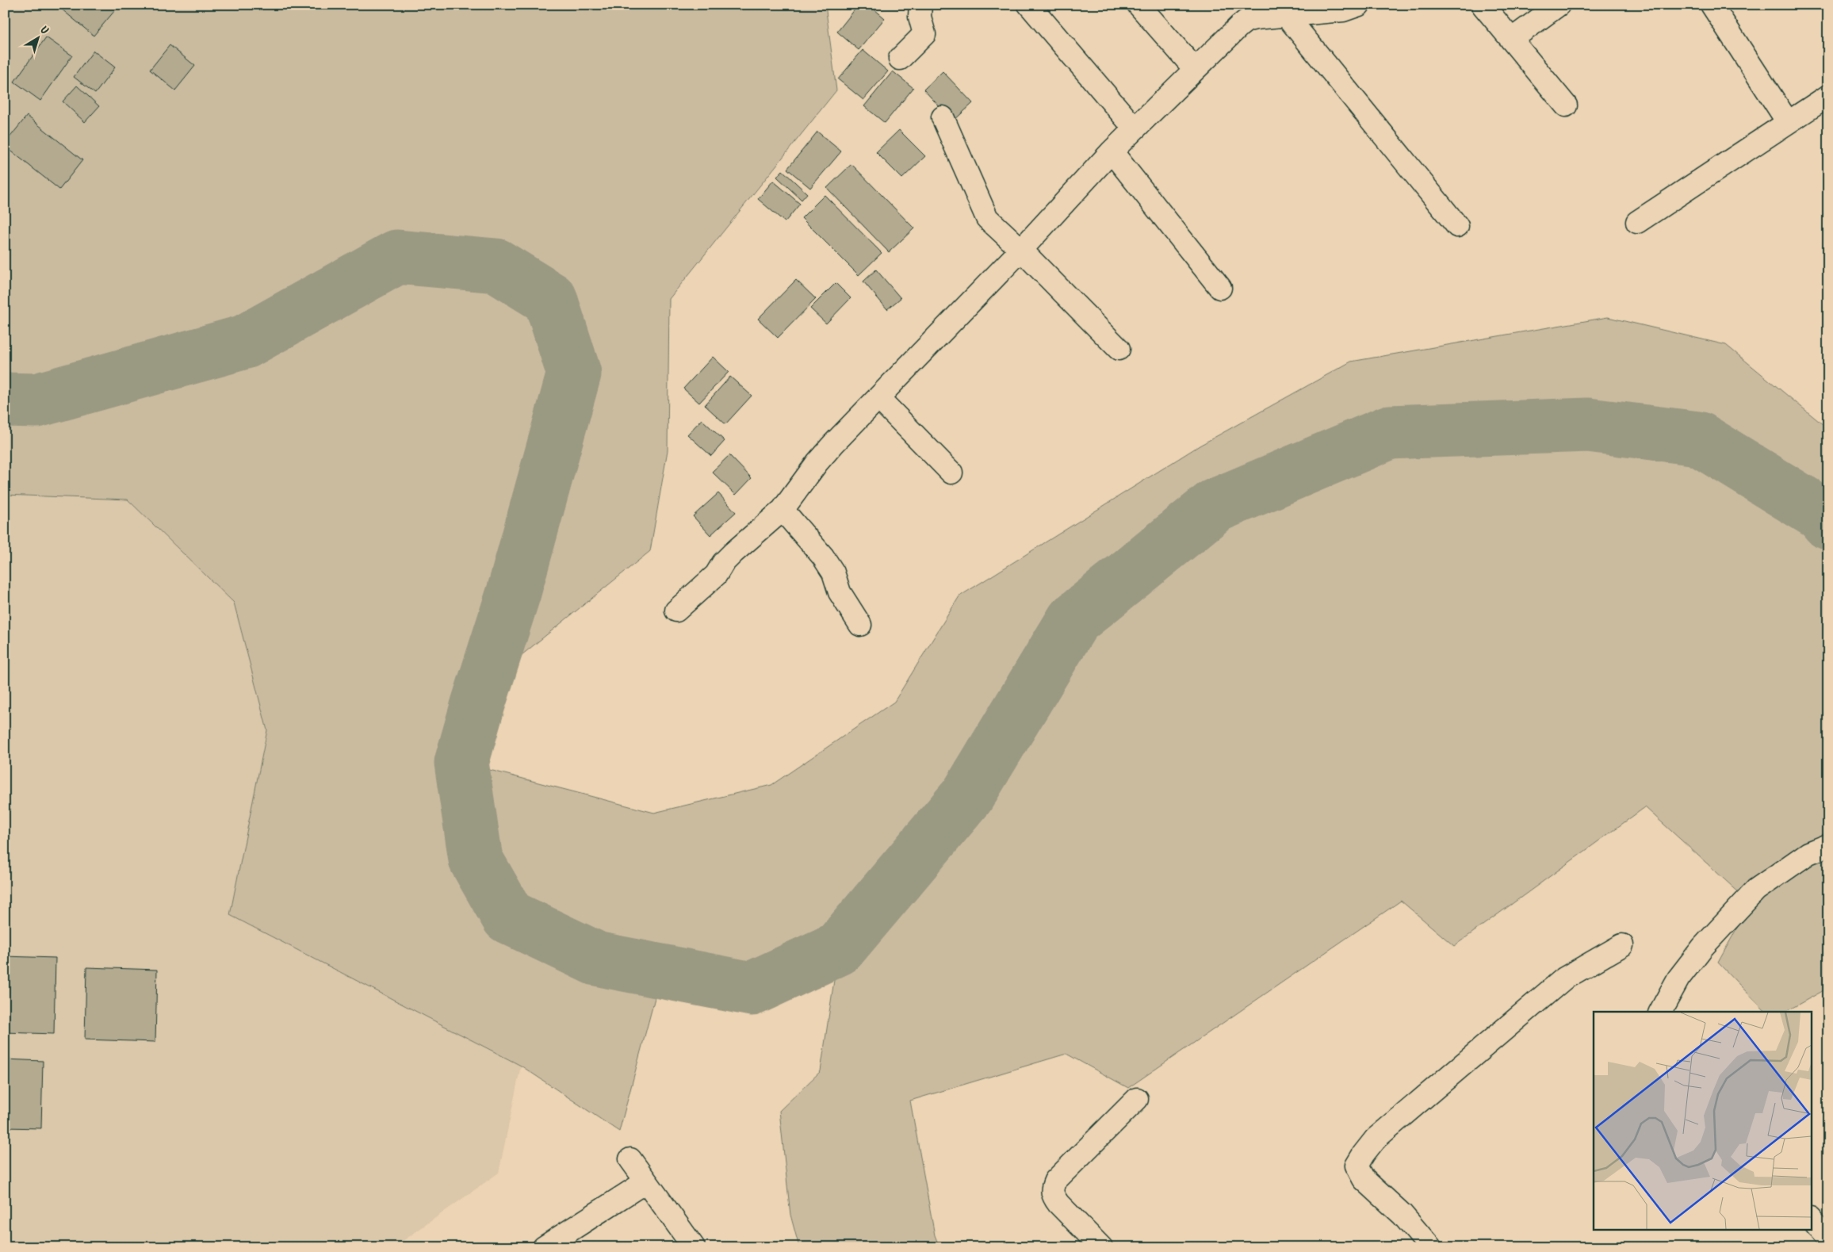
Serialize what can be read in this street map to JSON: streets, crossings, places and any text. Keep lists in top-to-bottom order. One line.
{"north":"top right"}
